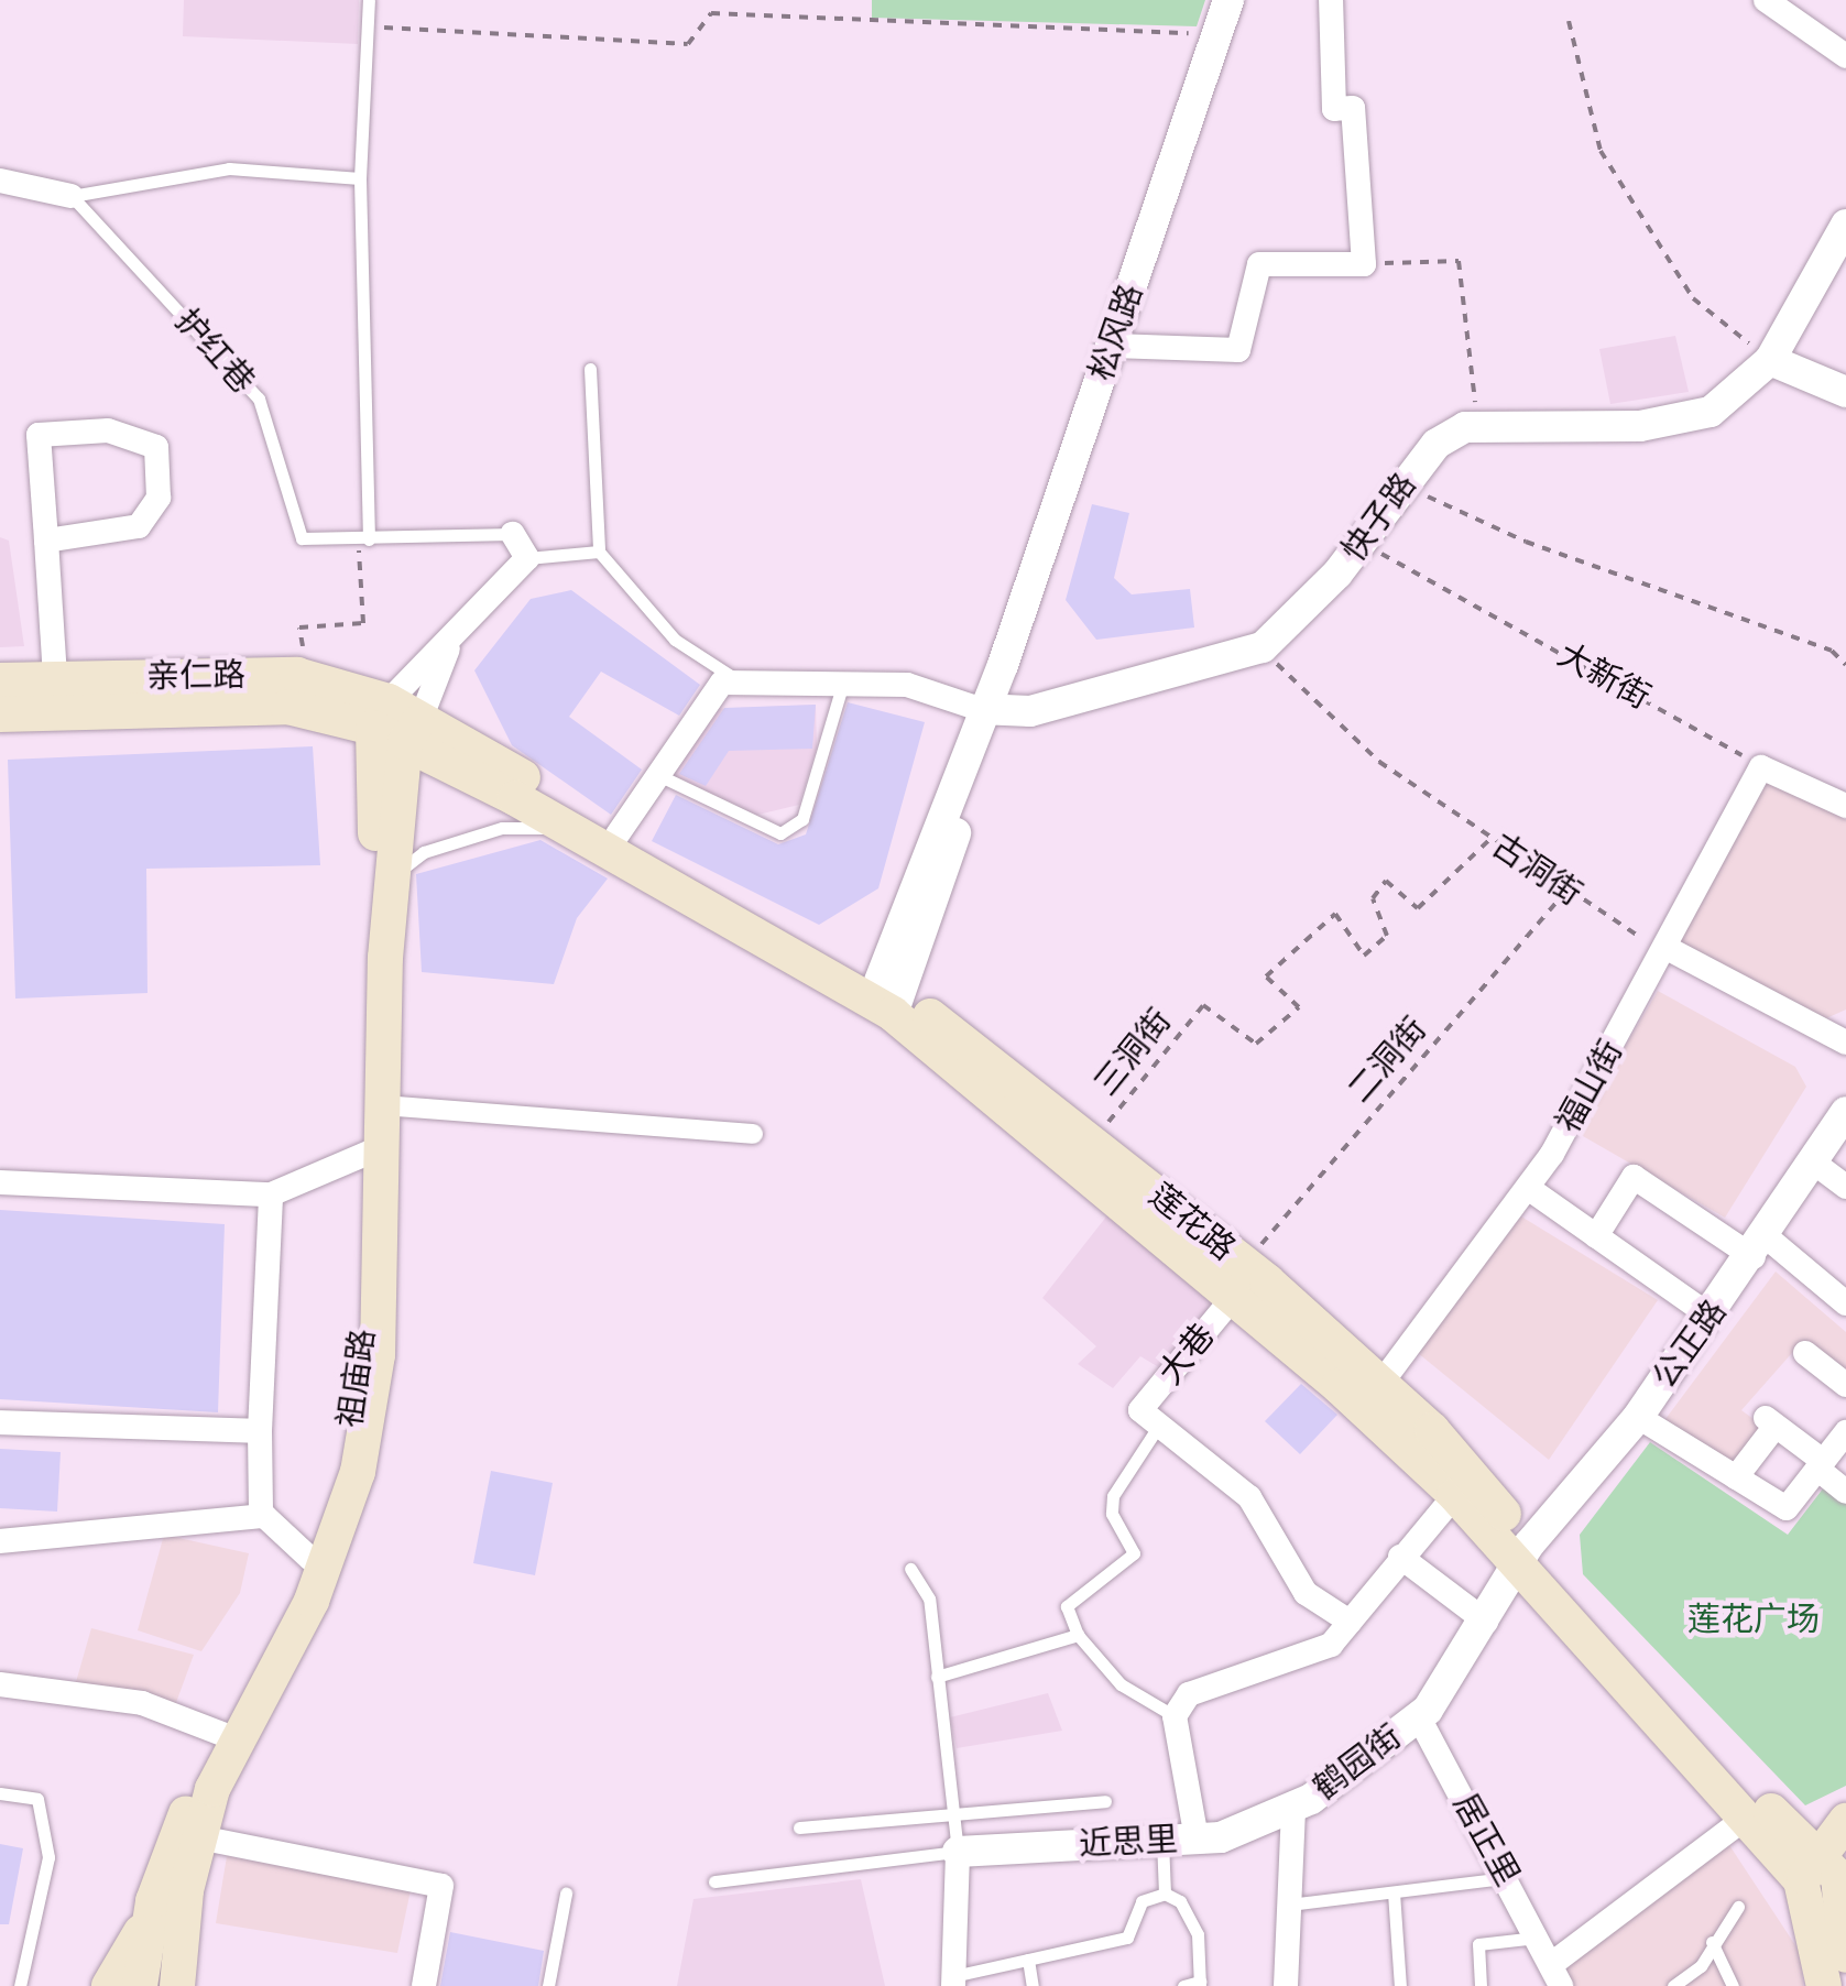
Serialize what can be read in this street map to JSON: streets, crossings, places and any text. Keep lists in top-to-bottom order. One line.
{"streets":{"main road":["亲仁路","莲花路","祖庙路"],"street":["松风路","快子路","福山街","公正路","大巷","鹤园街","居正里","近思里"],"lane":["护红巷"],"path":["大新街","古洞街","三洞街","二洞街"]},"crossings":[["松风路","快子路"],["快子路","大新街"],["快子路","古洞街"],["亲仁路","莲花路"],["亲仁路","祖庙路"],["大新街","福山街"],["古洞街","三洞街"],["古洞街","二洞街"],["古洞街","福山街"],["三洞街","莲花路"],["二洞街","莲花路"],["二洞街","大巷"],["福山街","莲花路"],["莲花路","公正路"],["莲花路","大巷"],["莲花路","祖庙路"],["莲花路","鹤园街"],["公正路","鹤园街"],["鹤园街","居正里"],["鹤园街","近思里"]],"parks":["莲花广场"]}
